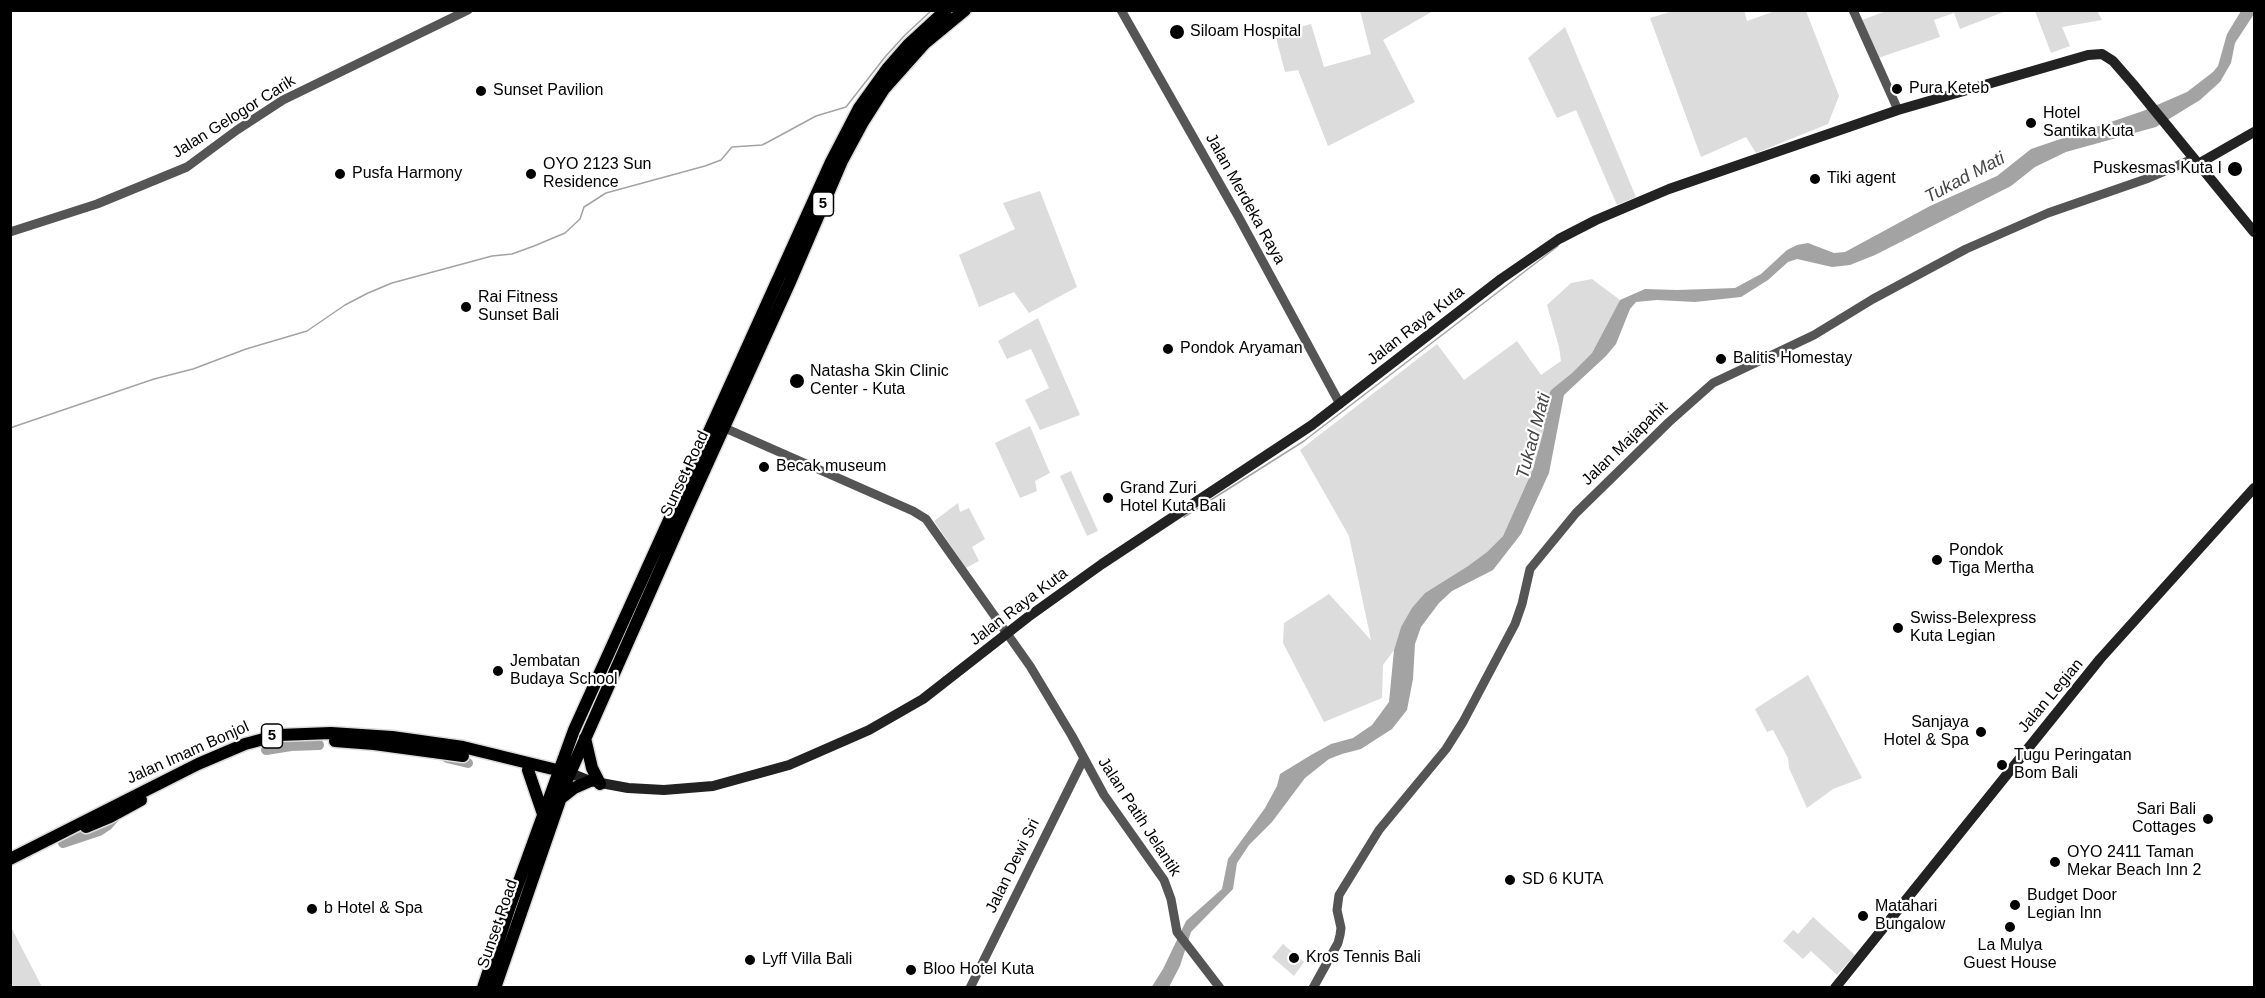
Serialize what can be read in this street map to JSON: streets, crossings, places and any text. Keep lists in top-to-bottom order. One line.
{"streets":{"highway":["5","Sunset Road","Jalan Imam Bonjol"],"main road":["Jalan Raya Kuta","Jalan Legian"],"street":["Jalan Gelogor Carik","Jalan Merdeka Raya","Jalan Majapahit","Jalan Patih Jelantik","Jalan Dewi Sri"]},"crossings":[["Jalan Merdeka Raya","Jalan Raya Kuta"],["Jalan Raya Kuta","Jalan Majapahit"],["Jalan Raya Kuta","Sunset Road"],["Jalan Raya Kuta","Jalan Imam Bonjol"],["Jalan Raya Kuta","Jalan Patih Jelantik"],["Sunset Road","Jalan Imam Bonjol"],["Sunset Road","Jalan Patih Jelantik"],["Jalan Patih Jelantik","Jalan Dewi Sri"]],"water":["Tukad Mati"],"places":["Siloam Hospital","Pura Keteb","Sunset Pavilion","Hotel Santika Kuta","Puskesmas Kuta I","Pusfa Harmony","OYO 2123 Sun Residence","Tiki agent","Rai Fitness Sunset Bali","Pondok Aryaman","Balitis Homestay","Natasha Skin Clinic Center - Kuta","Becak museum","Grand Zuri Hotel Kuta Bali","Pondok Tiga Mertha","Swiss-Belexpress Kuta Legian","Jembatan Budaya School","Sanjaya Hotel & Spa","Tugu Peringatan Bom Bali","Sari Bali Cottages","OYO 2411 Taman Mekar Beach Inn 2","SD 6 KUTA","Budget Door Legian Inn","b Hotel & Spa","Matahari Bungalow","La Mulya Guest House","Kros Tennis Bali","Lyff Villa Bali","Bloo Hotel Kuta"]}
